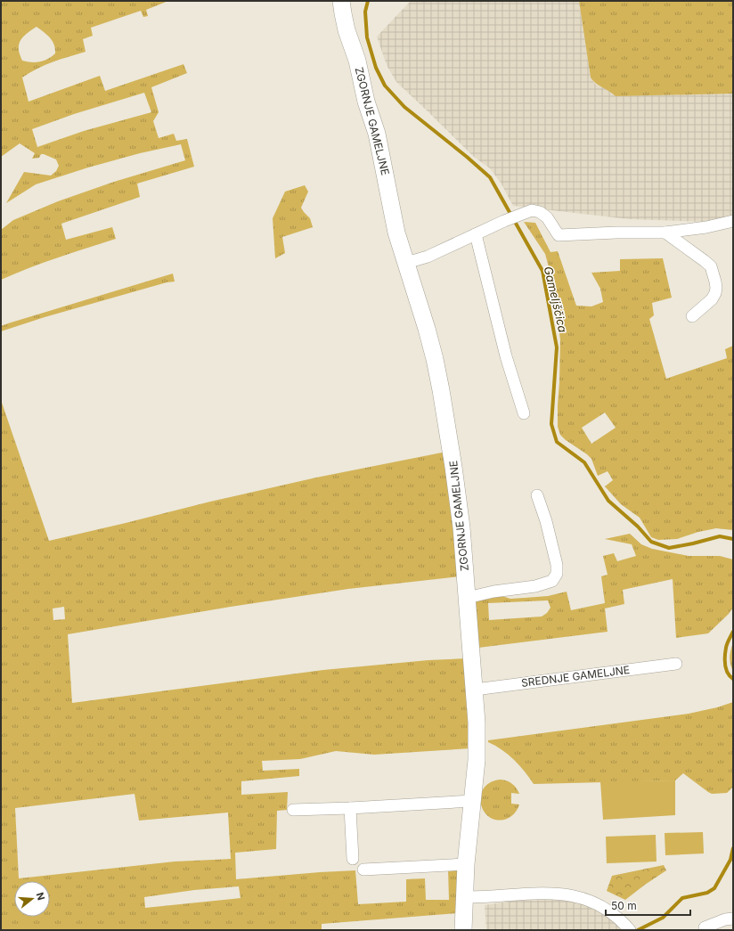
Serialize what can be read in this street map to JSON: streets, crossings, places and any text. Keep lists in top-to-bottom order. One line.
{"streets":{"street":["ZGORNJE GAMELJNE","SREDNJE GAMELJNE"]},"water":["Gameljščica"],"scale_bar":"50 m","north":"right"}
